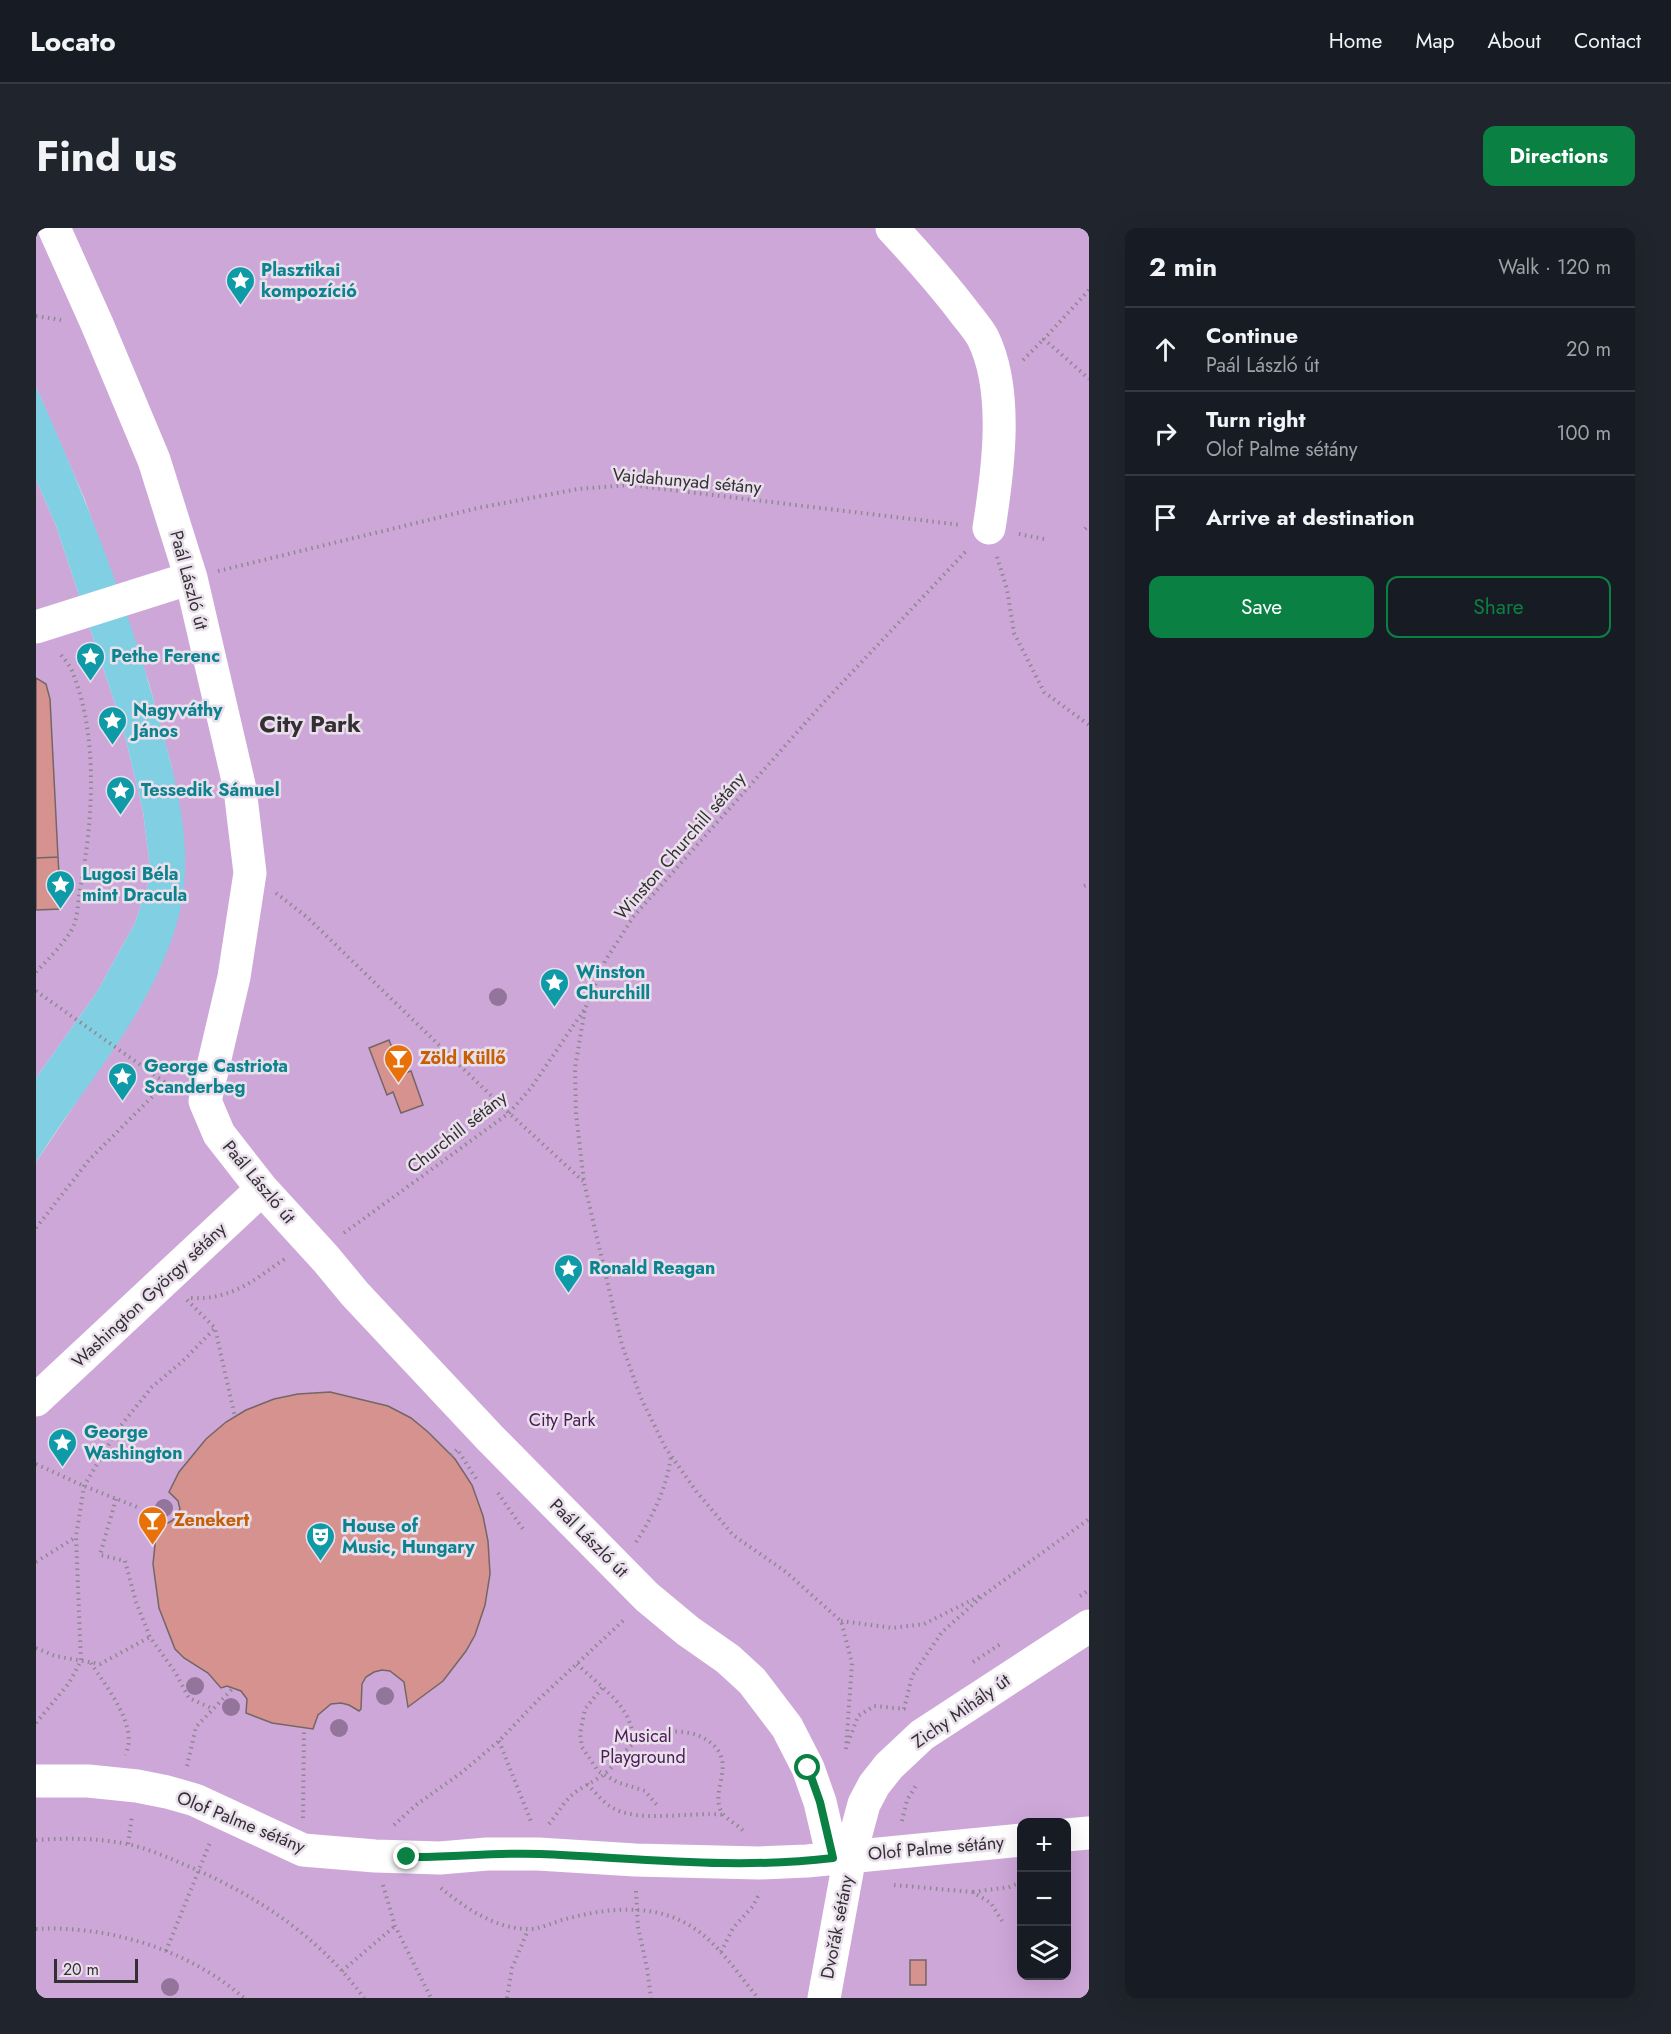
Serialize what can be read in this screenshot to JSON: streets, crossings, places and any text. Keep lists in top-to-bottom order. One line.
{"streets":{"street":["Paál László út","Washington György sétány","Zichy Mihály út","Olof Palme sétány","Dvořák sétány"],"path":["Vajdahunyad sétány","Winston Churchill sétány","Churchill sétány"]},"crossings":[["Vajdahunyad sétány","Paál László út"],["Vajdahunyad sétány","Winston Churchill sétány"],["Paál László út","Churchill sétány"],["Paál László út","Washington György sétány"],["Paál László út","Zichy Mihály út"],["Paál László út","Olof Palme sétány"],["Paál László út","Dvořák sétány"],["Winston Churchill sétány","Churchill sétány"],["Zichy Mihály út","Olof Palme sétány"],["Zichy Mihály út","Dvořák sétány"],["Olof Palme sétány","Dvořák sétány"]],"districts":["City Park"],"parks":["City Park","Musical Playground"],"places":{"place":["Plasztikai kompozíció","Pethe Ferenc","Nagyváthy János","Tessedik Sámuel","Lugosi Béla mint Dracula","Winston Churchill","George Castriota Scanderbeg","Ronald Reagan","George Washington"],"bar":["Zöld Küllő","Zenekert"],"theatre":["House of Music, Hungary"]},"scale_bar":"20 m","page":{"header":"Locato","nav":["Home","Map","About","Contact"],"title":"Find us","buttons":["Directions",["Save","Share"]],"heading":["2 min","Walk · 120 m"],"list":[["Continue","Paál László út","20 m"],["Turn right","Olof Palme sétány","100 m"],"Arrive at destination"],"map_buttons":["+","−"],"scale":"20 m"}}
